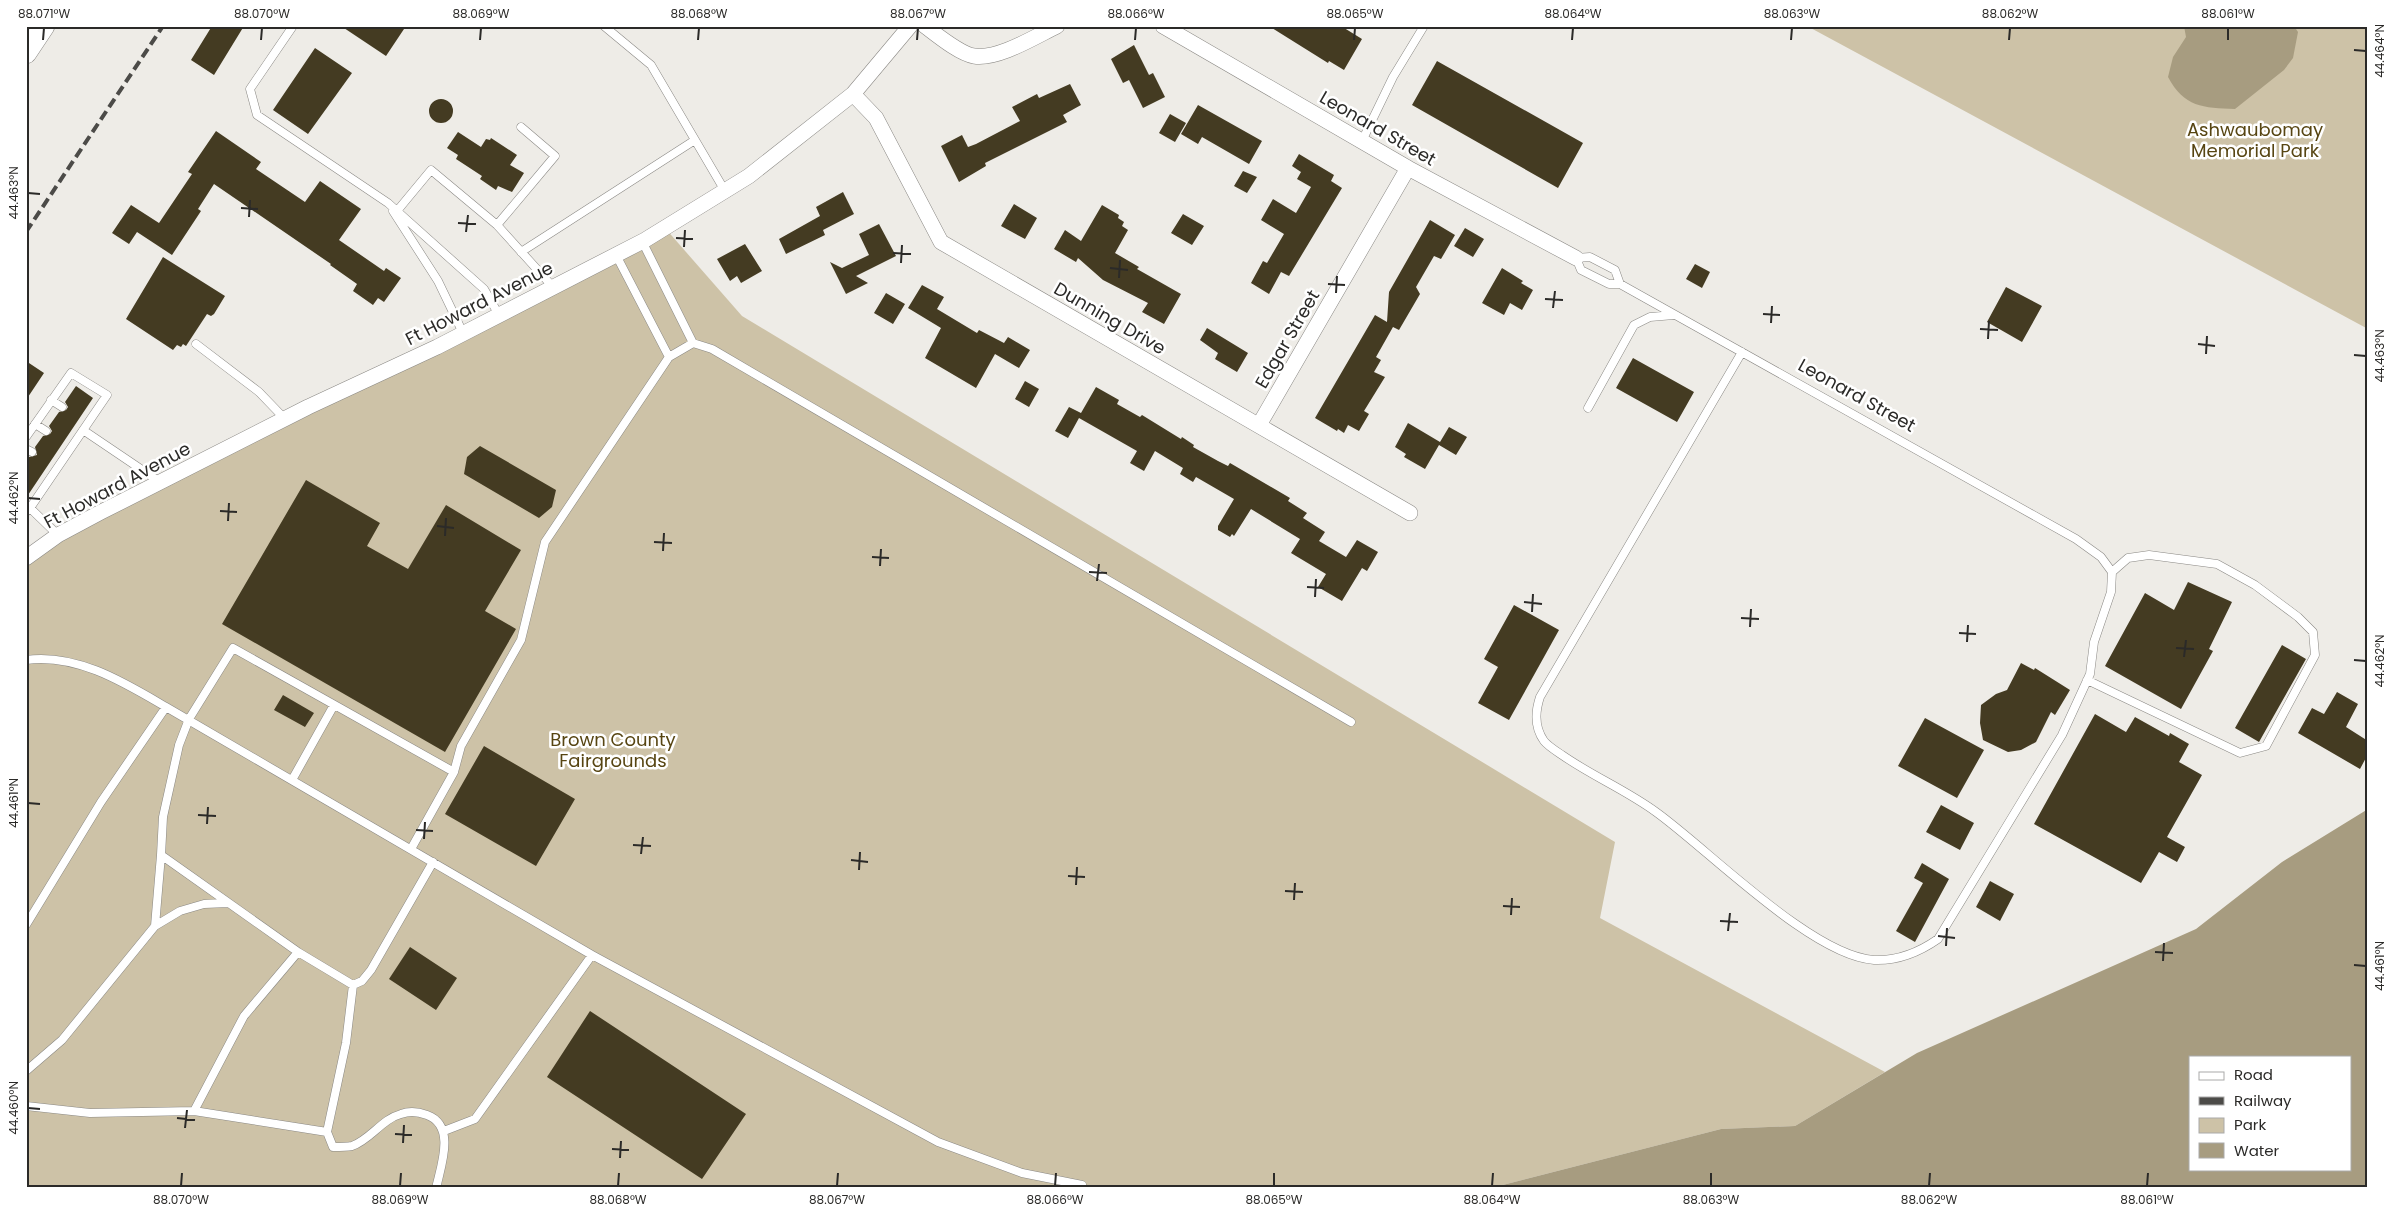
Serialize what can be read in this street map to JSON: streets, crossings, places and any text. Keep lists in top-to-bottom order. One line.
{"streets":{"street":["Leonard Street","Ft Howard Avenue","Dunning Drive","Edgar Street"]},"crossings":[["Leonard Street","Edgar Street"],["Ft Howard Avenue","Dunning Drive"],["Dunning Drive","Edgar Street"]],"parks":["Ashwaubomay Memorial Park","Brown County Fairgrounds"],"legend":["Road","Railway","Park","Water"],"coordinates":["88.071°W","88.070°W","88.069°W","88.068°W","88.067°W","88.066°W","88.065°W","88.064°W","88.063°W","88.062°W","88.061°W","44.464°N","44.463°N","44.462°N","44.461°N","44.460°N"]}
